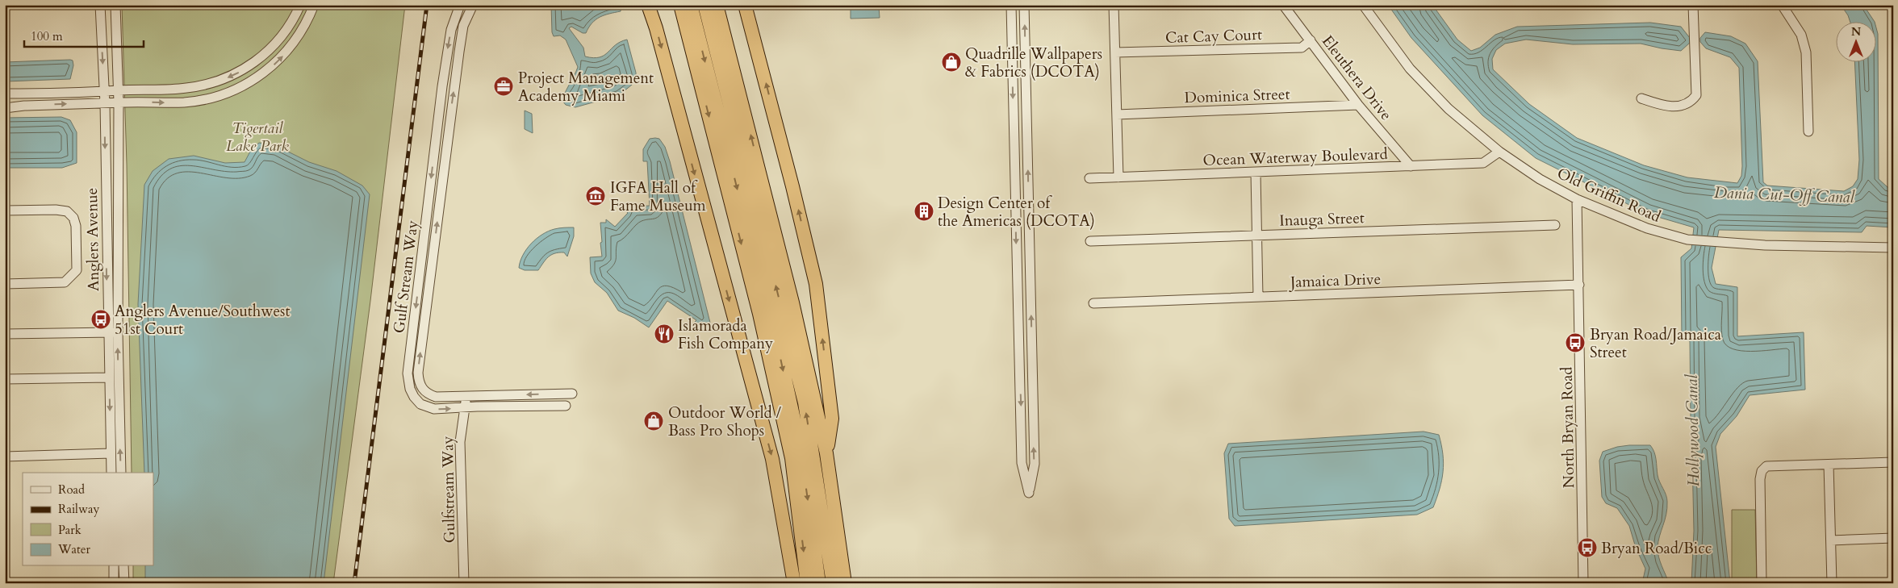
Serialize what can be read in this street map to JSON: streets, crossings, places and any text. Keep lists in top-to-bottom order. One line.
{"streets":{"street":["Cat Cay Court","Eleuthera Drive","Dominica Street","Ocean Waterway Boulevard","Old Griffin Road","Inauga Street","Anglers Avenue","Gulf Stream Way","Jamaica Drive","North Bryan Road","Gulfstream Way"]},"crossings":[["Cat Cay Court","Eleuthera Drive"],["Eleuthera Drive","Dominica Street"],["Eleuthera Drive","Ocean Waterway Boulevard"],["Ocean Waterway Boulevard","Old Griffin Road"],["Old Griffin Road","North Bryan Road"],["Gulf Stream Way","Gulfstream Way"],["Jamaica Drive","North Bryan Road"]],"water":["Dania Cut-Off Canal","Hollywood Canal"],"parks":["Tigertail Lake Park"],"places":{"shop":["Quadrille Wallpapers & Fabrics (DCOTA)","Outdoor World / Bass Pro Shops"],"office":["Project Management Academy Miami"],"museum":["IGFA Hall of Fame Museum"],"building":["Design Center of the Americas (DCOTA)"],"bus stop":["Anglers Avenue/Southwest 51st Court","Bryan Road/Jamaica Street","Bryan Road/Bicc"],"restaurant":["Islamorada Fish Company"]},"legend":["Road","Railway","Park","Water"],"scale_bar":"100 m","north":"top"}
